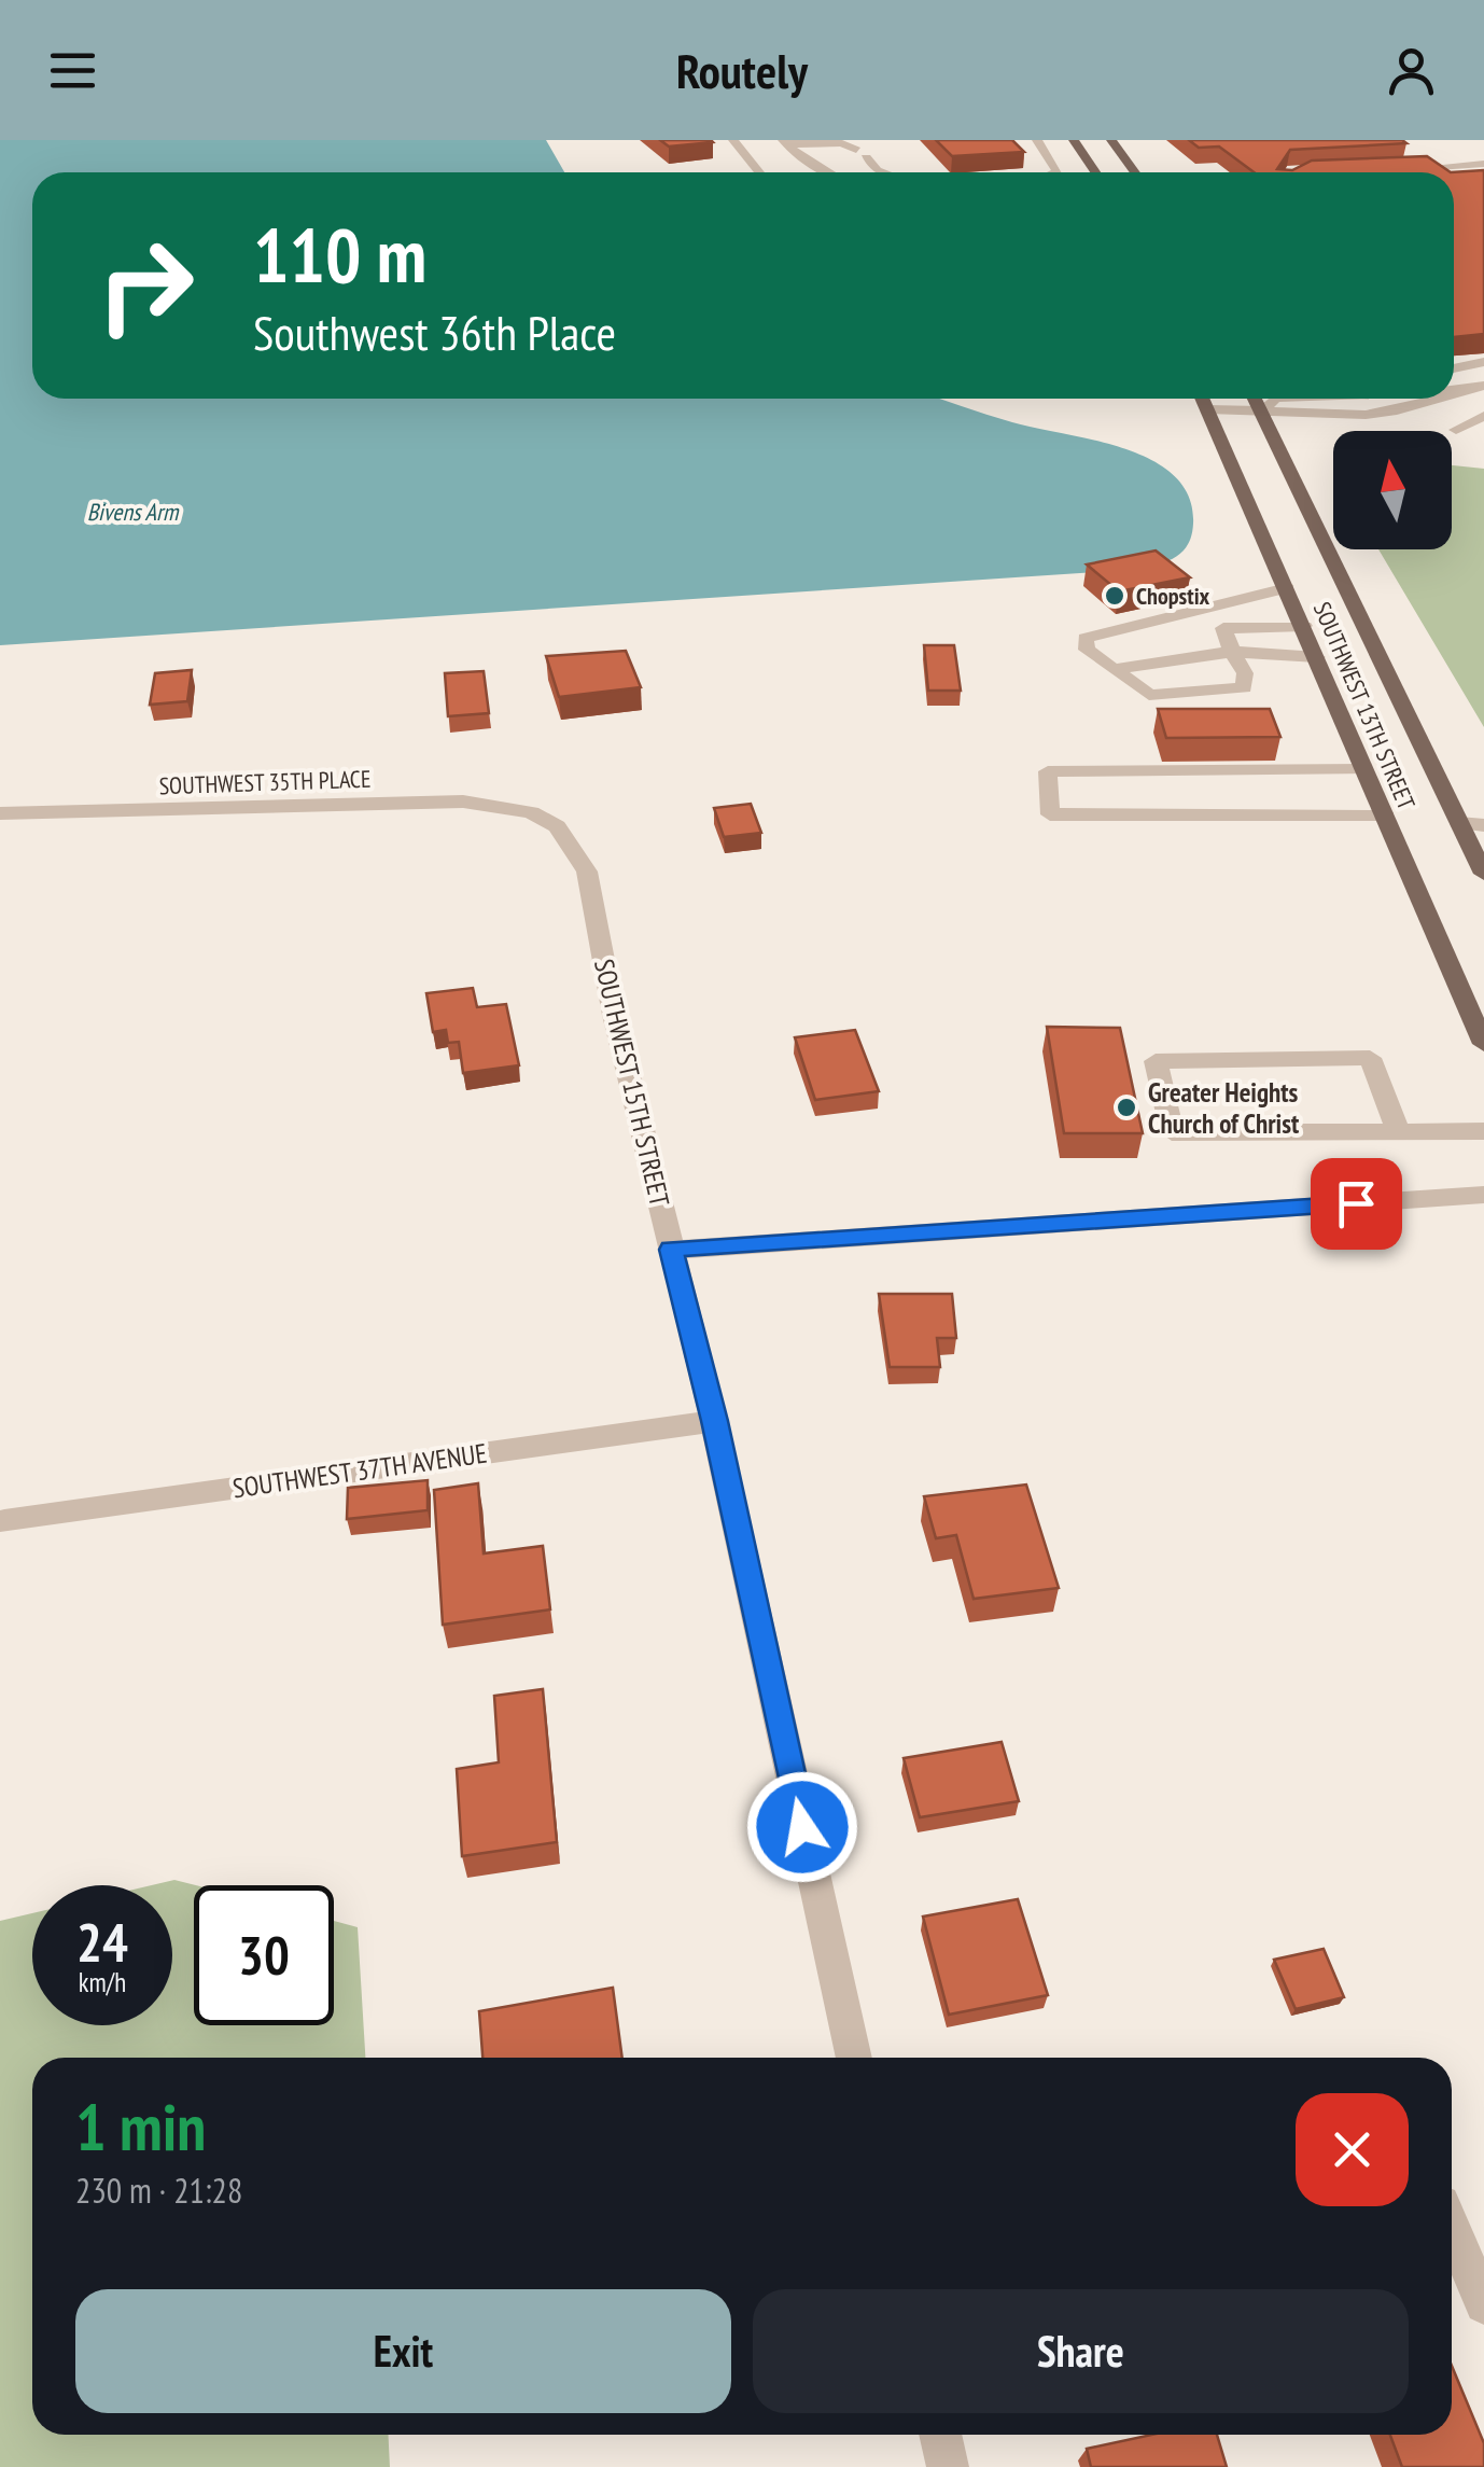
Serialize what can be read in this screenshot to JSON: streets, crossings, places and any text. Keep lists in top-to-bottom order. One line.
{"streets":{"main road":["SOUTHWEST 13TH STREET"],"street":["SOUTHWEST 35TH PLACE","SOUTHWEST 15TH STREET","SOUTHWEST 37TH AVENUE"]},"crossings":[["SOUTHWEST 35TH PLACE","SOUTHWEST 15TH STREET"],["SOUTHWEST 15TH STREET","SOUTHWEST 37TH AVENUE"]],"water":["Bivens Arm"],"places":["Chopstix","Greater Heights Church of Christ"],"north":"top","page":{"header":"Routely","turn":["110 m","Southwest 36th Place"],"speed":"24 km/h","limit":"30","heading":["1 min","230 m · 21:28"],"buttons":["Exit","Share"]}}
